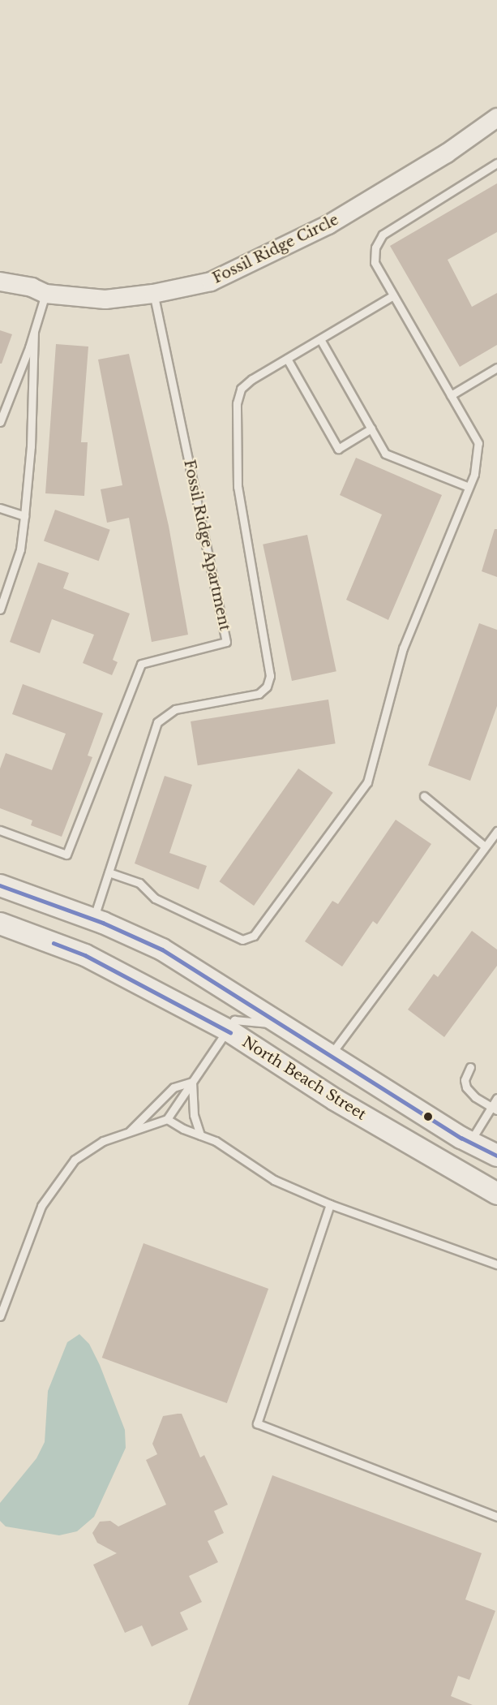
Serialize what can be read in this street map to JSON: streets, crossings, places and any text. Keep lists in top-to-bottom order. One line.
{"streets":{"main road":["North Beach Street"],"street":["Fossil Ridge Circle"],"lane":["Fossil Ridge Apartment"]},"crossings":[["Fossil Ridge Circle","Fossil Ridge Apartment"]]}
